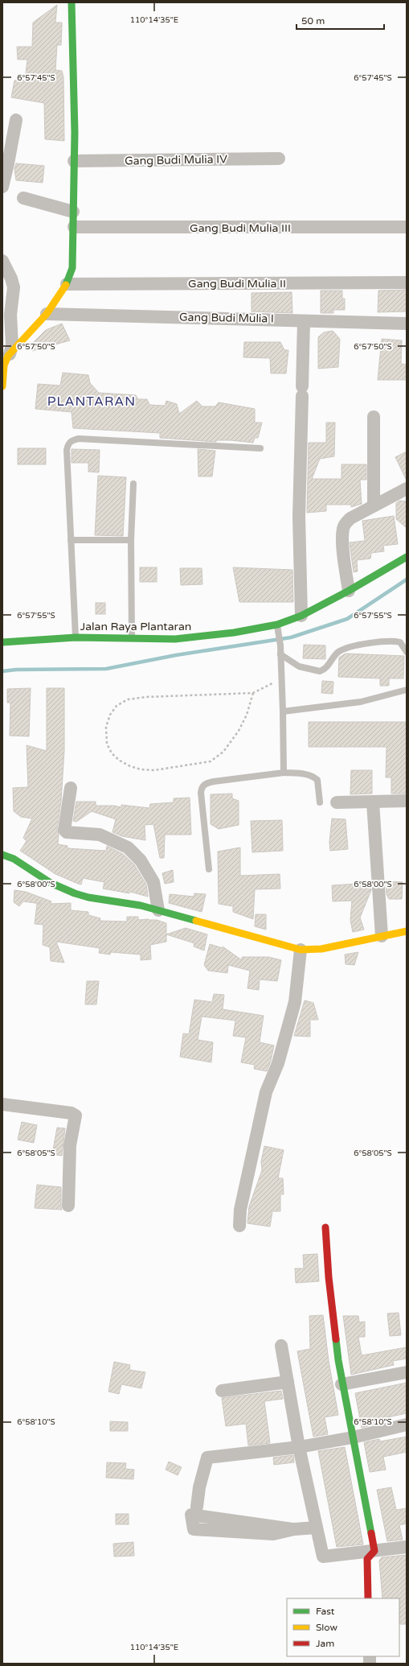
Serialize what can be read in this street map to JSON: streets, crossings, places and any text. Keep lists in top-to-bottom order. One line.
{"streets":{"street":["Gang Budi Mulia IV","Gang Budi Mulia III","Gang Budi Mulia II","Gang Budi Mulia I","Jalan Raya Plantaran"]},"districts":["PLANTARAN"],"legend":["Fast","Slow","Jam"],"scale_bar":"50 m","coordinates":["110°14'35\"E","6°57'45\"S","6°57'50\"S","6°57'55\"S","6°58'00\"S","6°58'05\"S","6°58'10\"S"]}
